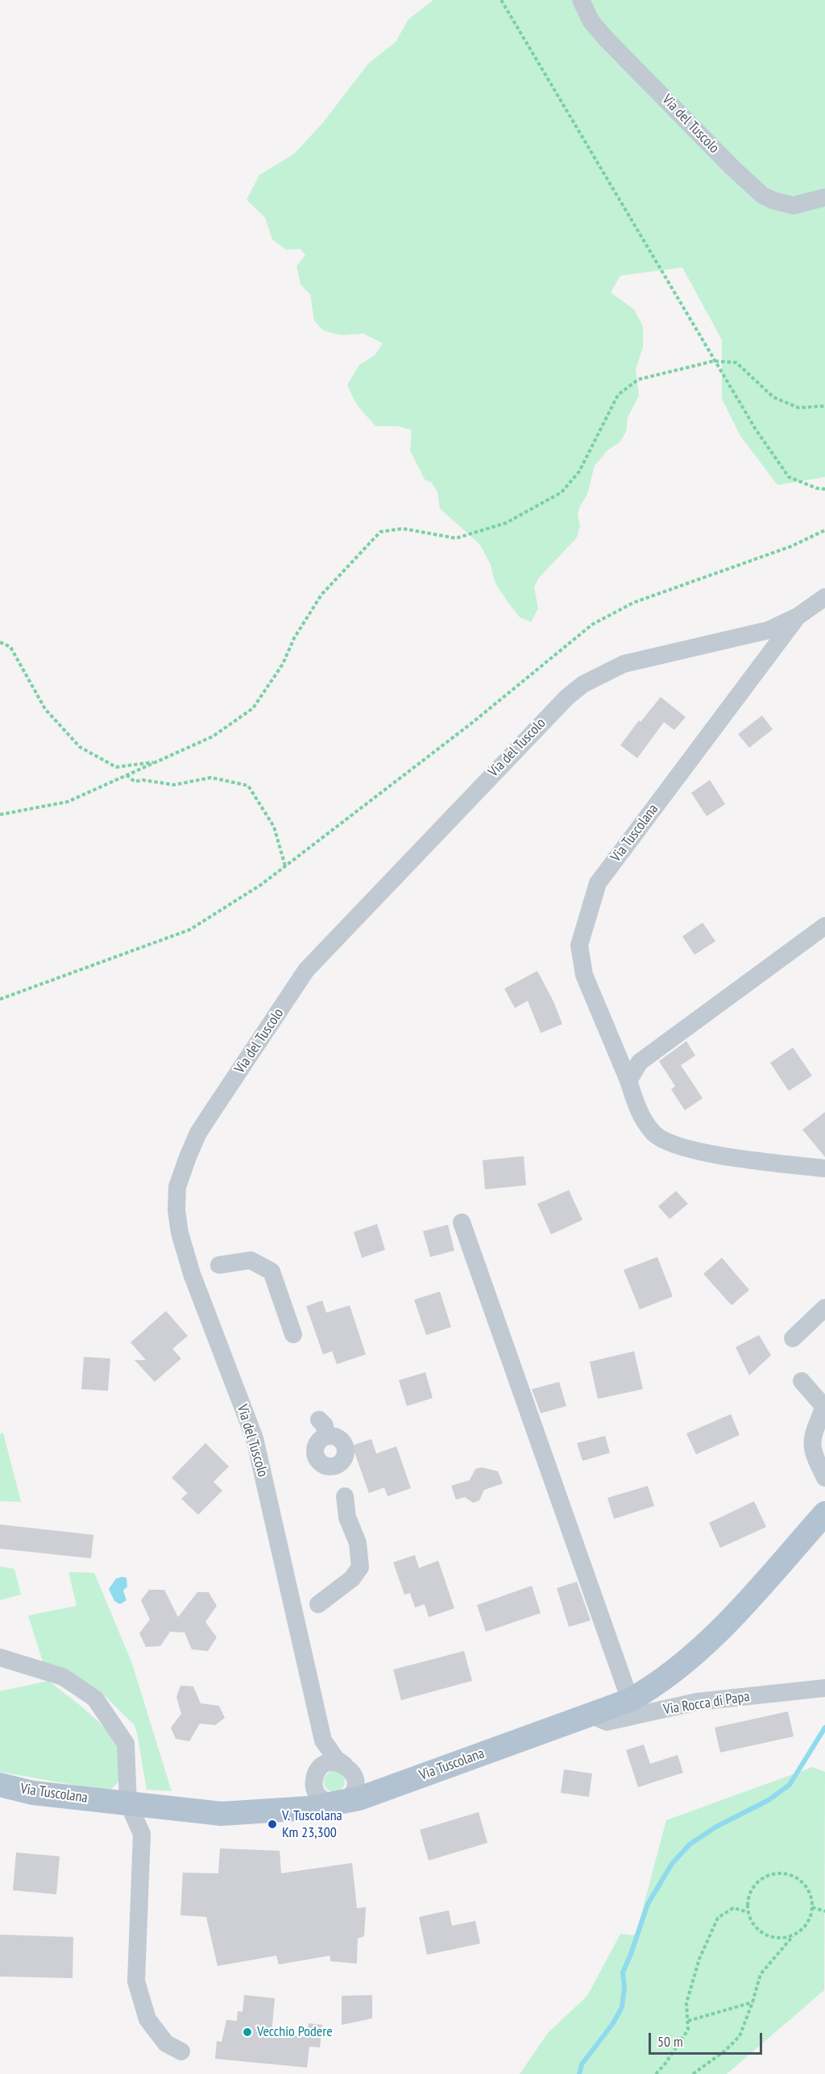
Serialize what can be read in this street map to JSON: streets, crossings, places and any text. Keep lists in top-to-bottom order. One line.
{"streets":{"main road":["Via Tuscolana"],"street":["Via del Tuscolo","Via Rocca di Papa"]},"crossings":[["Via del Tuscolo","Via Tuscolana"],["Via Tuscolana","Via Rocca di Papa"]],"places":["V. Tuscolana Km 23,300","Vecchio Podere"],"scale_bar":"50 m"}
